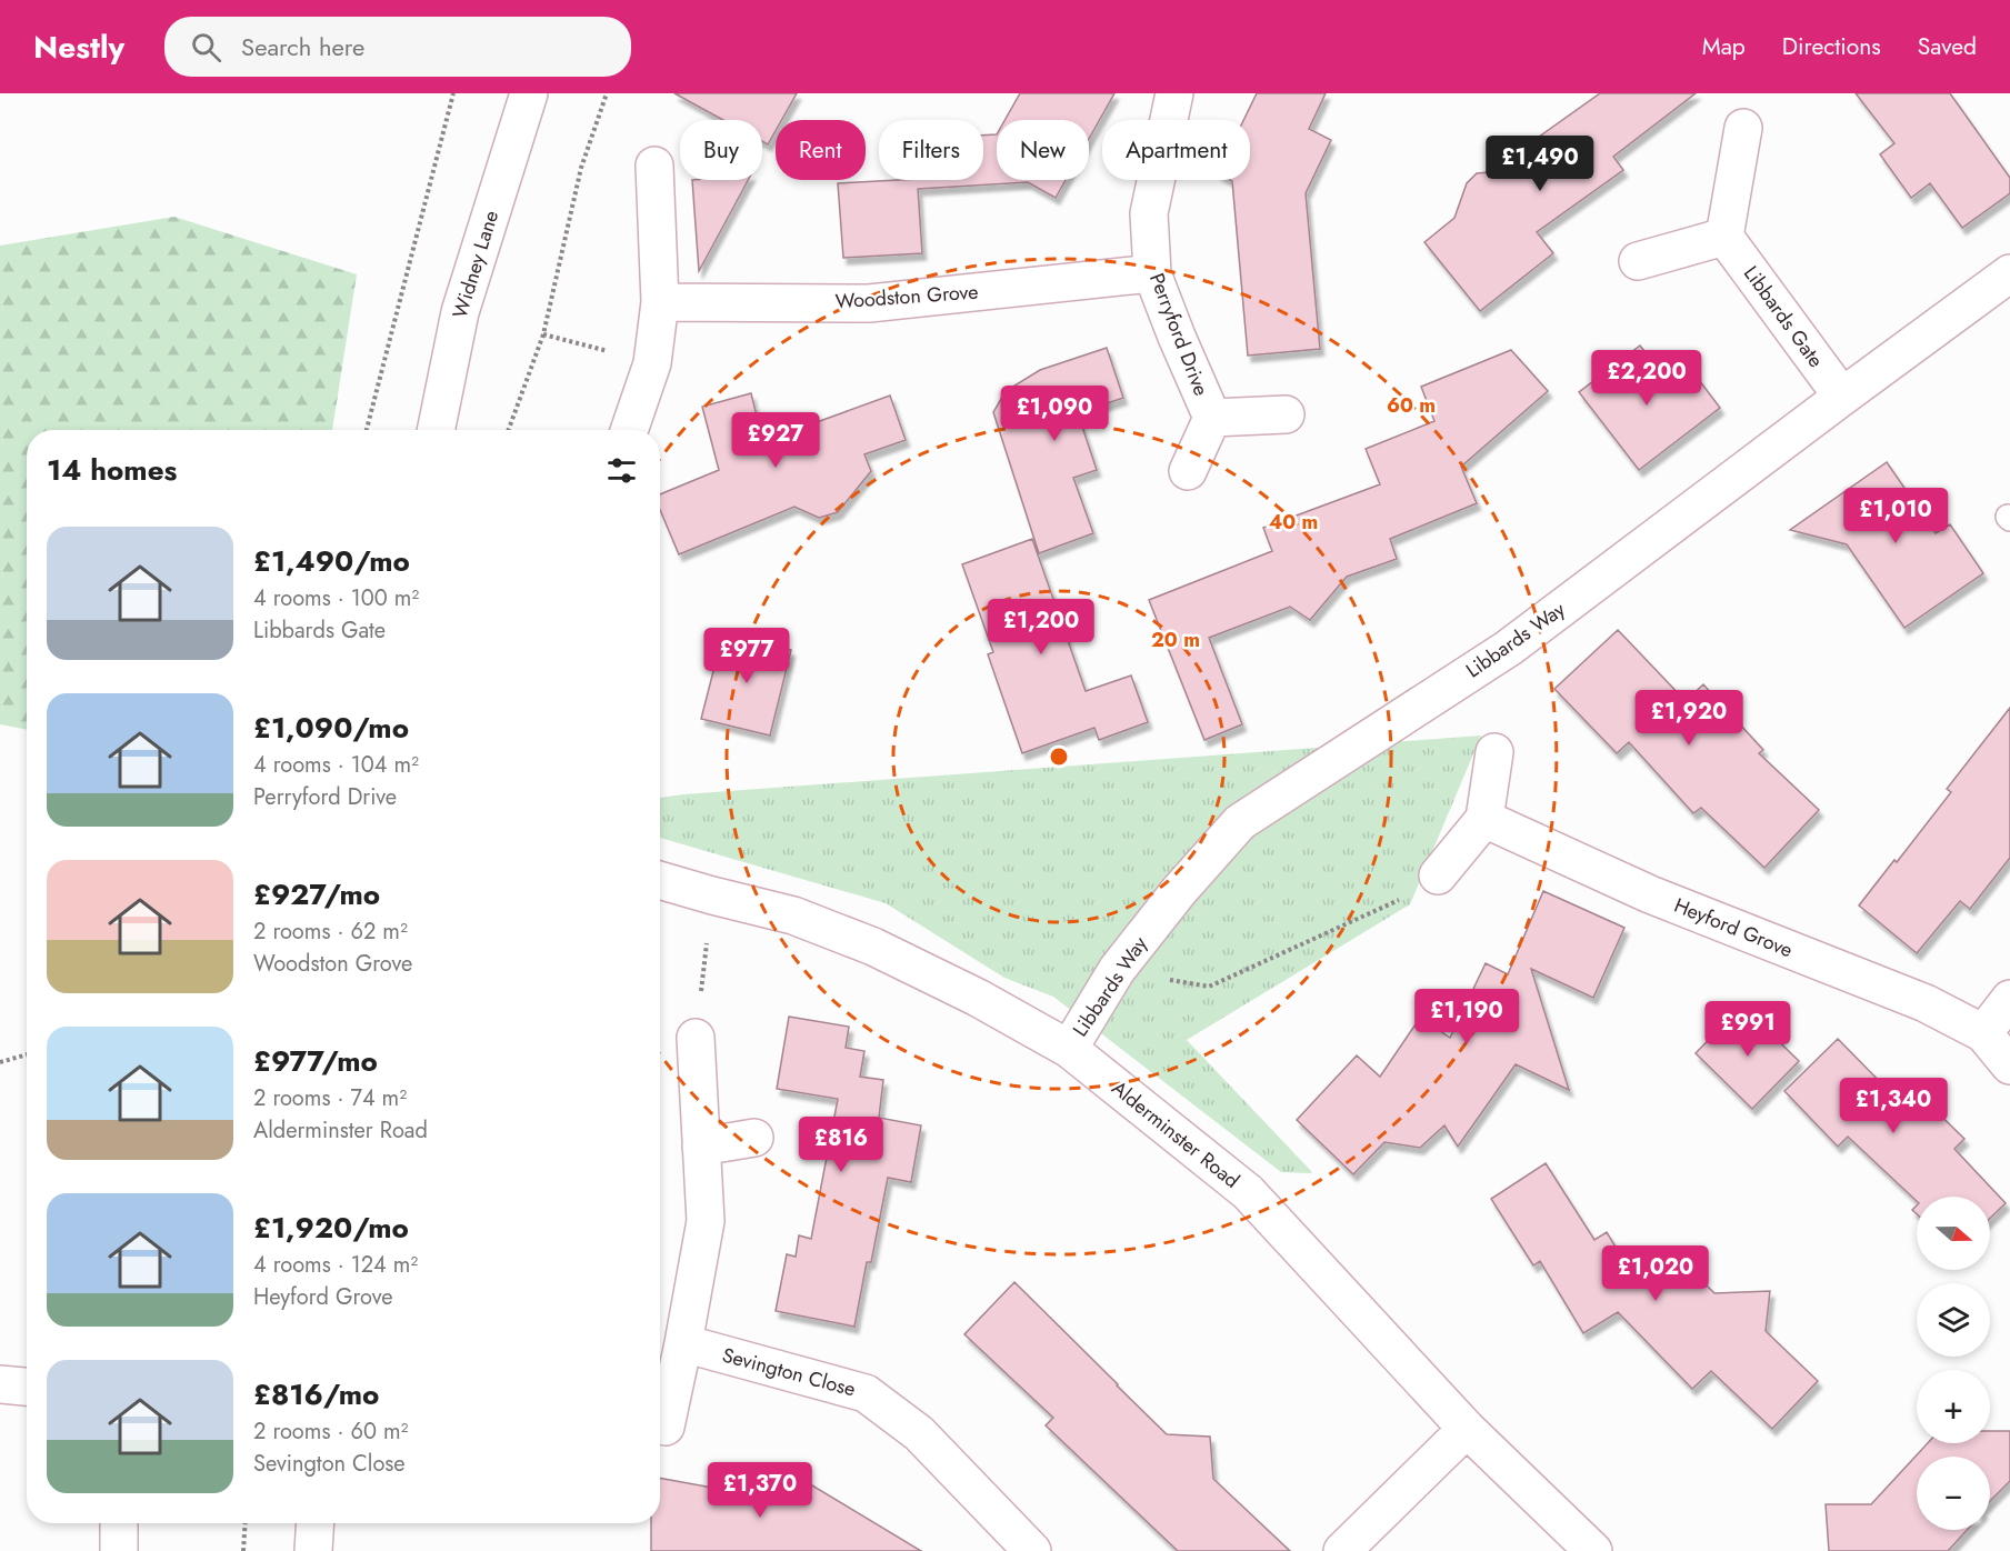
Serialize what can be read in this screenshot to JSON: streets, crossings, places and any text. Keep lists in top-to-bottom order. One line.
{"streets":{"street":["Widney Lane","Woodston Grove","Libbards Gate","Perryford Drive","Libbards Way","Heyford Grove","Alderminster Road","Sevington Close"]},"crossings":[["Woodston Grove","Perryford Drive"],["Libbards Gate","Libbards Way"],["Libbards Way","Alderminster Road"]],"north":"right","page":{"header":"Nestly","search":"Search here","nav":["Map","Directions","Saved"],"chip":["Buy","Rent","Filters","New","Apartment"],"price":["£1,490","£2,200","£1,090","£927","£1,010","£1,200","£977","£1,920","£1,190","£991","£1,340","£816","£1,020","£1,370"],"heading":"14 homes","list":[{"name":"£1,490/mo","note":"4 rooms · 100 m² · Libbards Gate"},{"name":"£1,090/mo","note":"4 rooms · 104 m² · Perryford Drive"},{"name":"£927/mo","note":"2 rooms · 62 m² · Woodston Grove"},{"name":"£977/mo","note":"2 rooms · 74 m² · Alderminster Road"},{"name":"£1,920/mo","note":"4 rooms · 124 m² · Heyford Grove"},{"name":"£816/mo","note":"2 rooms · 60 m² · Sevington Close"}],"map_buttons":["+","−"]},"rings":["60 m","40 m","20 m"]}
